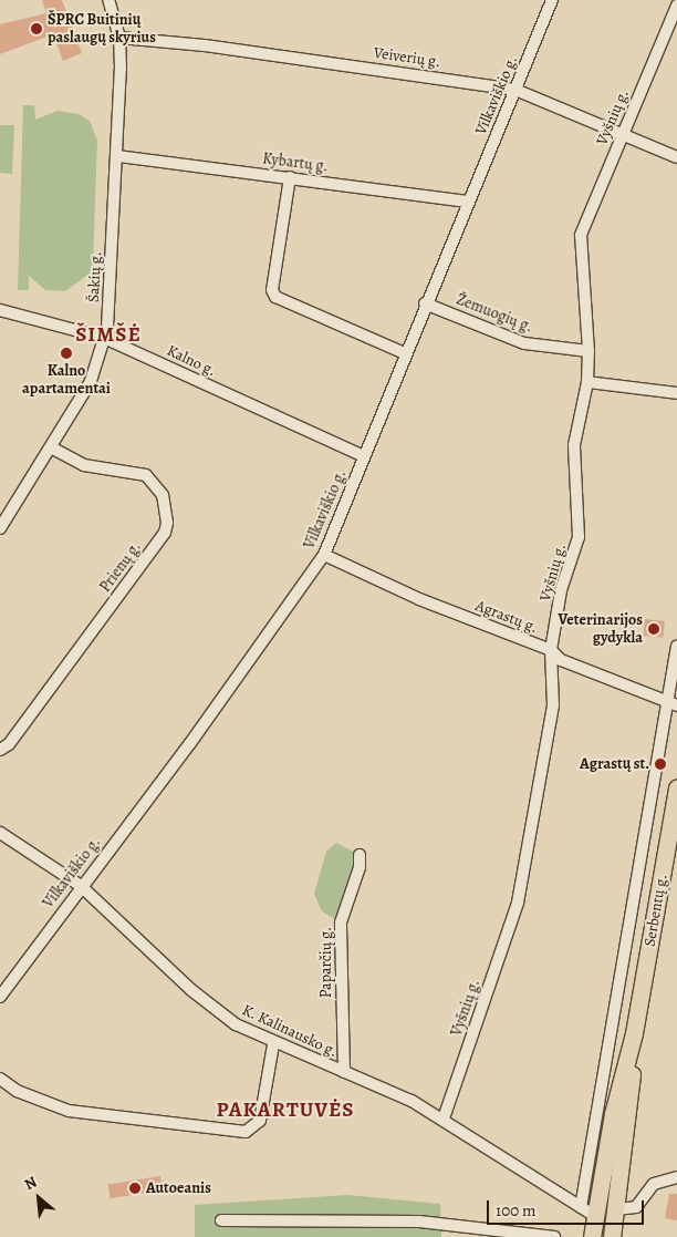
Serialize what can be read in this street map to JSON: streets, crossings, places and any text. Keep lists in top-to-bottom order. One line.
{"streets":{"main road":["Serbentų g."],"street":["Veiverių g.","Vilkaviškio g.","Vyšnių g.","Kybartų g.","Šakių g.","Žemuogių g.","Kalno g.","Prienų g.","Agrastų g.","Paparčių g.","K. Kalinausko g."]},"crossings":[["Veiverių g.","Vilkaviškio g."],["Veiverių g.","Vyšnių g."],["Veiverių g.","Šakių g."],["Vilkaviškio g.","Kybartų g."],["Vilkaviškio g.","Žemuogių g."],["Vilkaviškio g.","Kalno g."],["Vilkaviškio g.","Agrastų g."],["Vilkaviškio g.","K. Kalinausko g."],["Vyšnių g.","Žemuogių g."],["Vyšnių g.","Agrastų g."],["Vyšnių g.","K. Kalinausko g."],["Kybartų g.","Šakių g."],["Šakių g.","Kalno g."],["Šakių g.","Prienų g."],["Serbentų g.","K. Kalinausko g."],["Paparčių g.","K. Kalinausko g."]],"districts":["ŠIMŠĖ","PAKARTUVĖS"],"places":["ŠPRC Buitinių paslaugų skyrius","Kalno apartamentai","Veterinarijos gydykla","Agrastų st.","Autoeanis"],"scale_bar":"100 m","north":"top left"}
